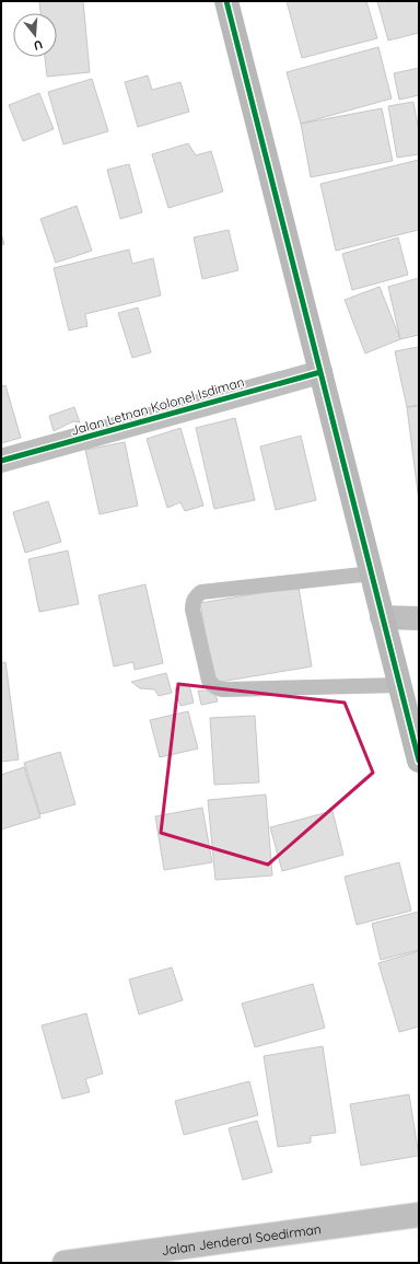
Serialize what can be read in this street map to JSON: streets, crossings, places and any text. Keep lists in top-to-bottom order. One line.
{"streets":{"street":["Jalan Letnan Kolonel Isdiman","Jalan Jenderal Soedirman"]},"north":"bottom"}
